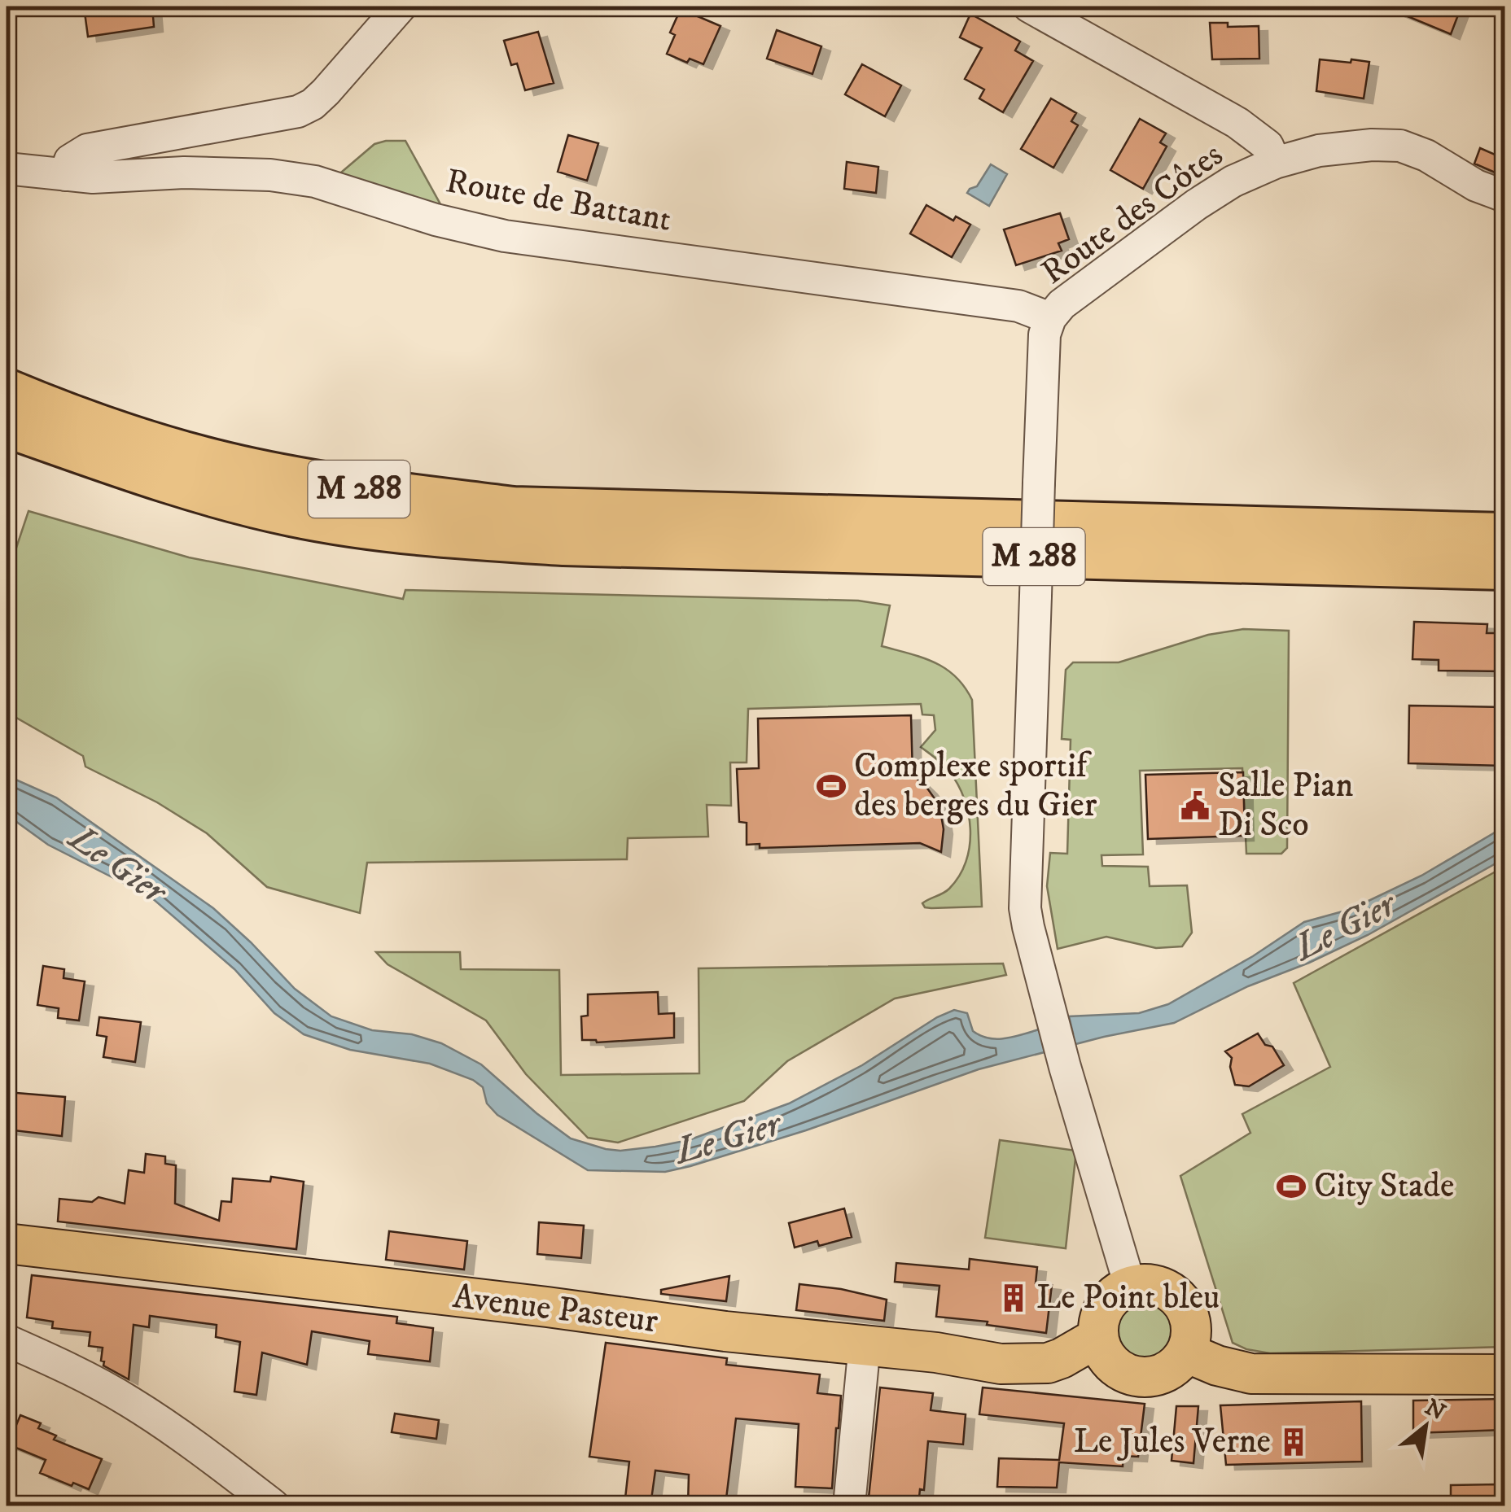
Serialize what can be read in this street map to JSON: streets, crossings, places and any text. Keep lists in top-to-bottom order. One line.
{"streets":{"highway":["M 288"],"main road":["Avenue Pasteur"],"street":["Route de Battant","Route des Côtes"]},"crossings":[["Route de Battant","Route des Côtes"],["Route des Côtes","Avenue Pasteur"]],"water":["Le Gier"],"places":{"sports":["Complexe sportif des berges du Gier","City Stade"],"public building":["Salle Pian Di Sco"],"building":["Le Point bleu","Le Jules Verne"]},"north":"top right"}
